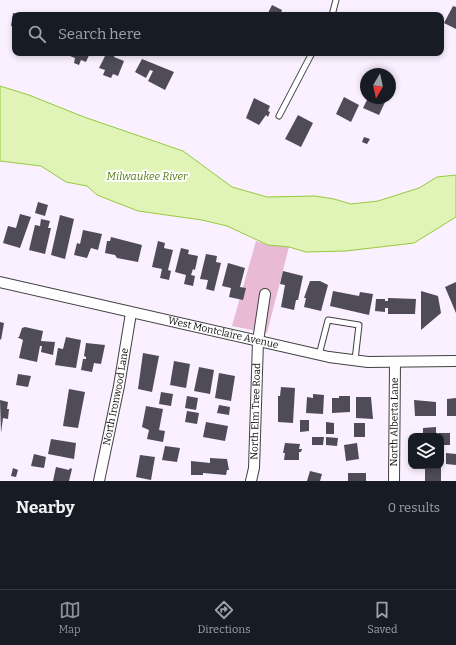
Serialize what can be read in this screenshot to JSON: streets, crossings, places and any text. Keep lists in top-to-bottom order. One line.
{"streets":{"street":["West Montclaire Avenue","North Ironwood Lane","North Elm Tree Road","North Alberta Lane"]},"crossings":[["West Montclaire Avenue","North Ironwood Lane"],["West Montclaire Avenue","North Elm Tree Road"],["West Montclaire Avenue","North Alberta Lane"]],"water":["Milwaukee River"],"north":"bottom","page":{"search":"Search here","heading":["Nearby","0 results"],"nav":["Map","Directions","Saved"]}}
